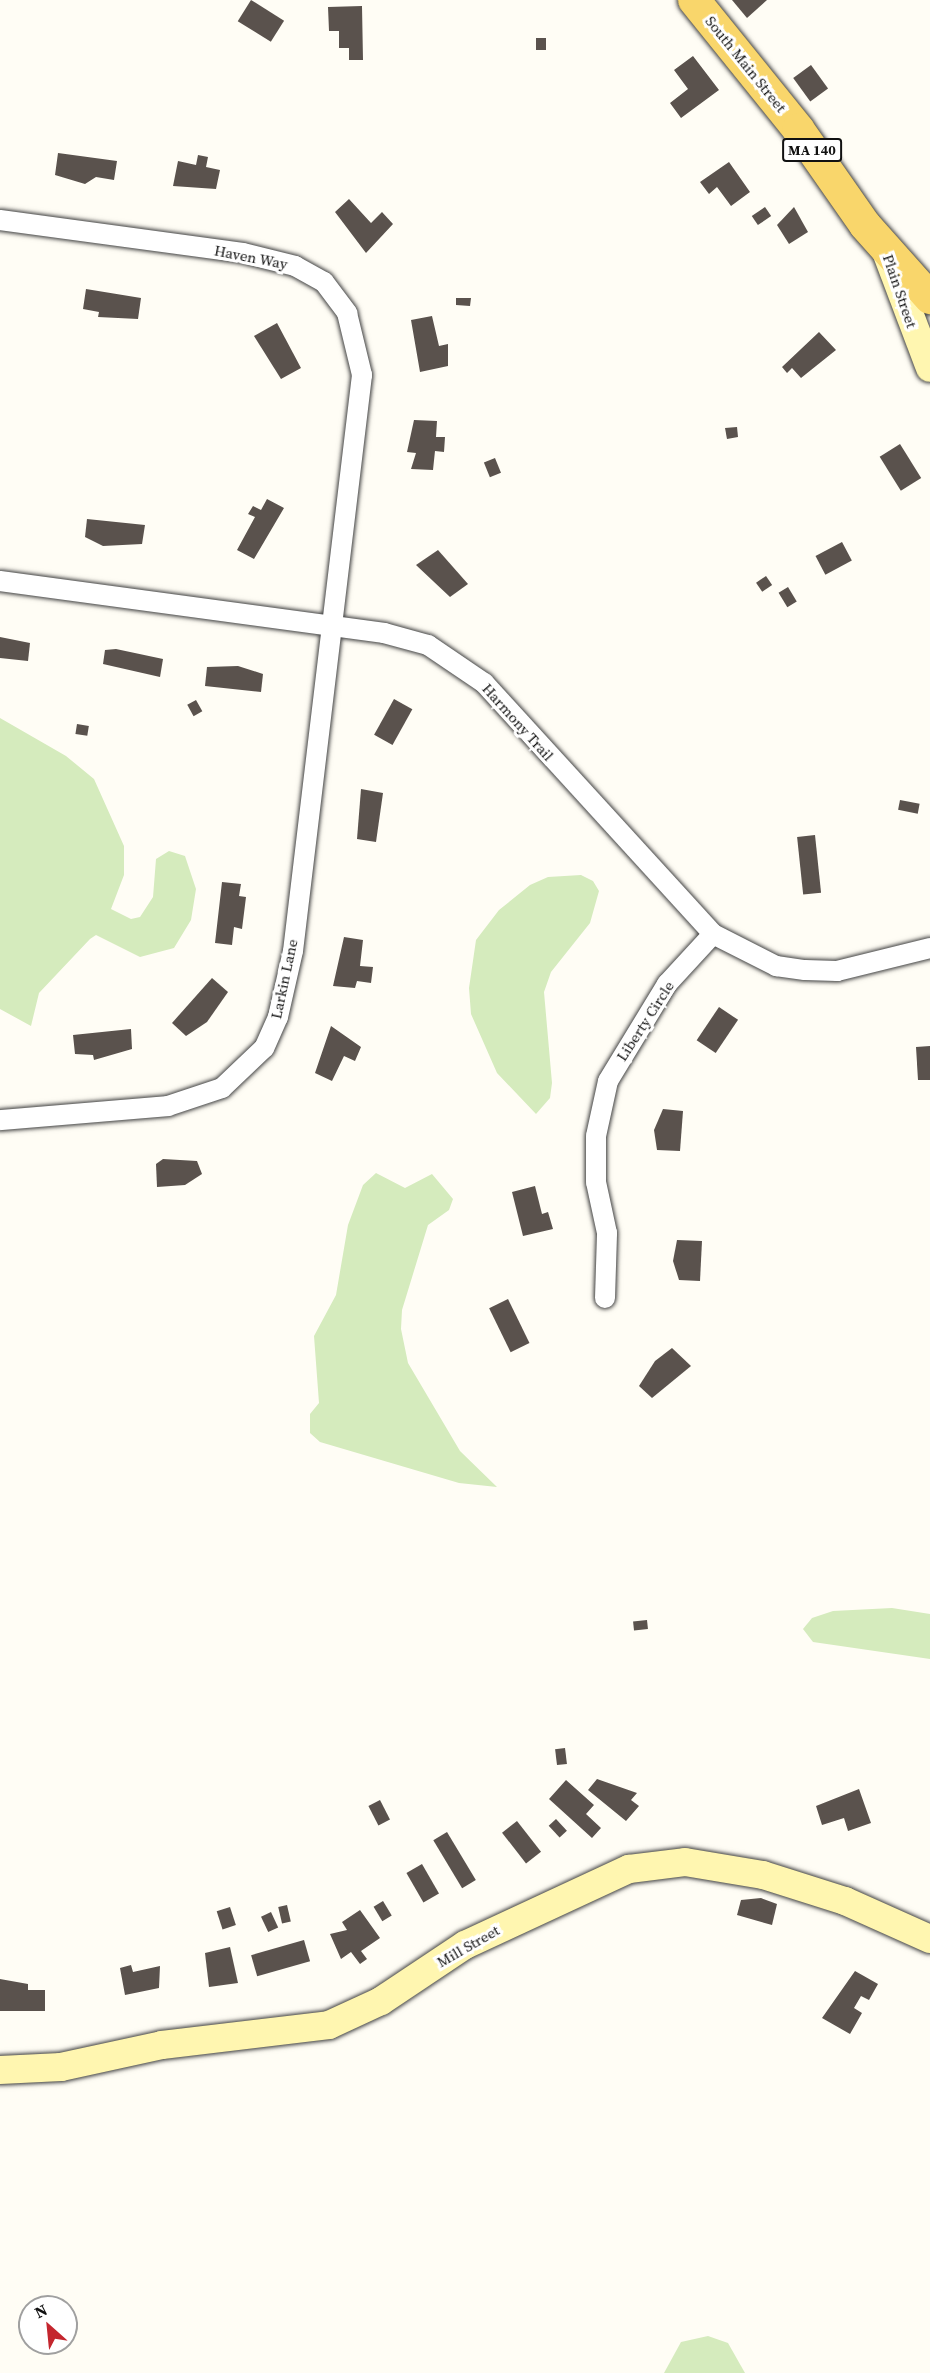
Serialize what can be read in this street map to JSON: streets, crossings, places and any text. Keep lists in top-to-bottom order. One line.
{"streets":{"main road":["South Main Street","MA 140"],"street":["Haven Way","Plain Street","Harmony Trail","Larkin Lane","Liberty Circle","Mill Street"]},"crossings":[["South Main Street","Plain Street"],["Haven Way","Harmony Trail"],["Haven Way","Larkin Lane"],["Harmony Trail","Larkin Lane"],["Harmony Trail","Liberty Circle"]],"north":"top left"}
